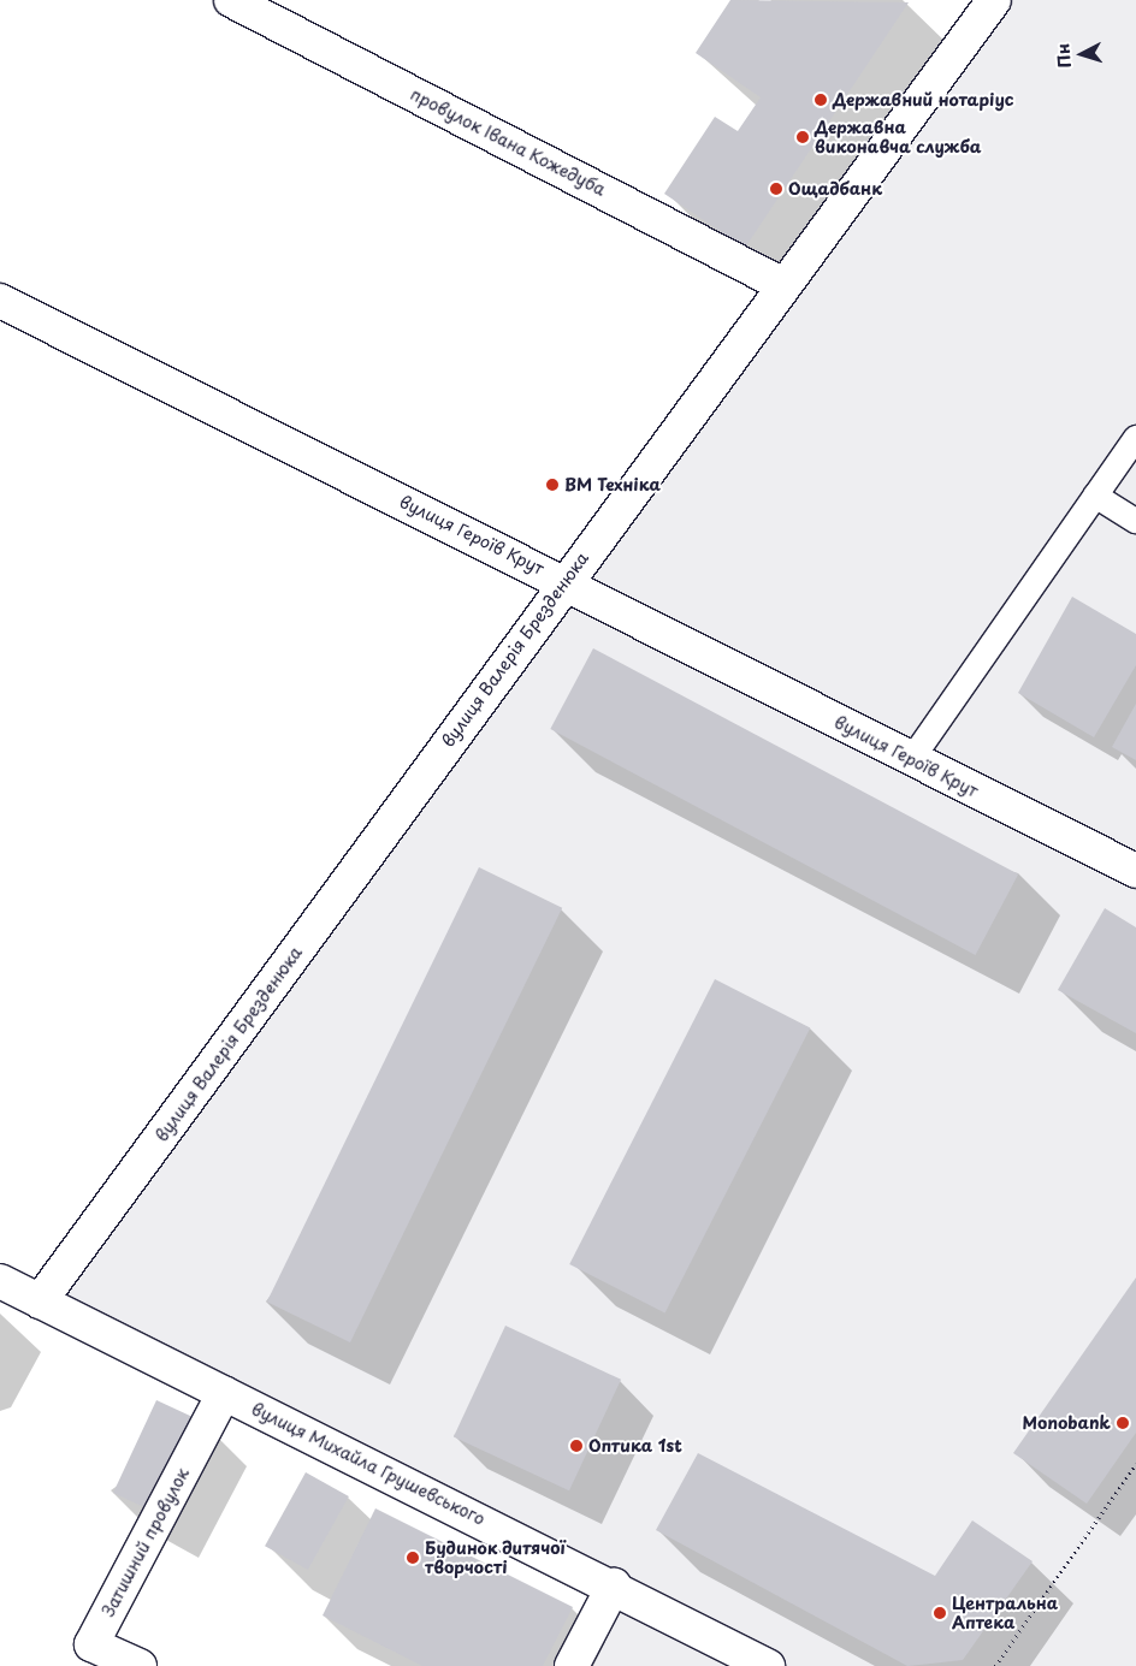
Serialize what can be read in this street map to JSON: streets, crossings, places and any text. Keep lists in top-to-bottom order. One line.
{"streets":{"street":["провулок Івана Кожедуба","вулиця Героїв Крут","вулиця Валерія Брезденюка","вулиця Михайла Грушевського","Затишний провулок"]},"crossings":[["провулок Івана Кожедуба","вулиця Валерія Брезденюка"],["вулиця Героїв Крут","вулиця Валерія Брезденюка"],["вулиця Валерія Брезденюка","вулиця Михайла Грушевського"],["вулиця Михайла Грушевського","Затишний провулок"]],"places":["Державний нотаріус","Державна виконавча служба","Ощадбанк","ВМ Техніка","Monobank","Оптика 1st","Будинок дитячої творчості","Центральна Аптека"],"north":"left"}
